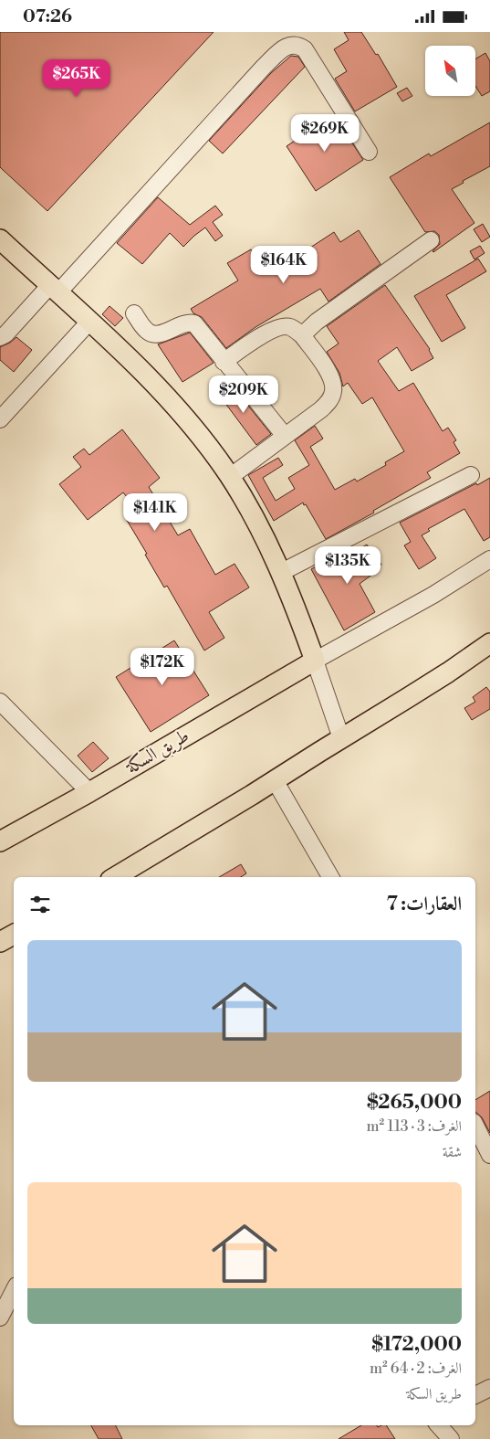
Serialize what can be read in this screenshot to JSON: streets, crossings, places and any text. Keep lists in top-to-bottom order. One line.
{"streets":{"main road":["طريق السكة"]},"north":"top left","page":{"status":"07:26","price":["$265K","$269K","$164K","$209K","$141K","$135K","$172K"],"heading":"العقارات: 7","list":[{"name":"$265,000","note":"الغرف: 3 · 113 m² · شقة"},{"name":"$172,000","note":"الغرف: 2 · 64 m² · طريق السكة"}]}}
